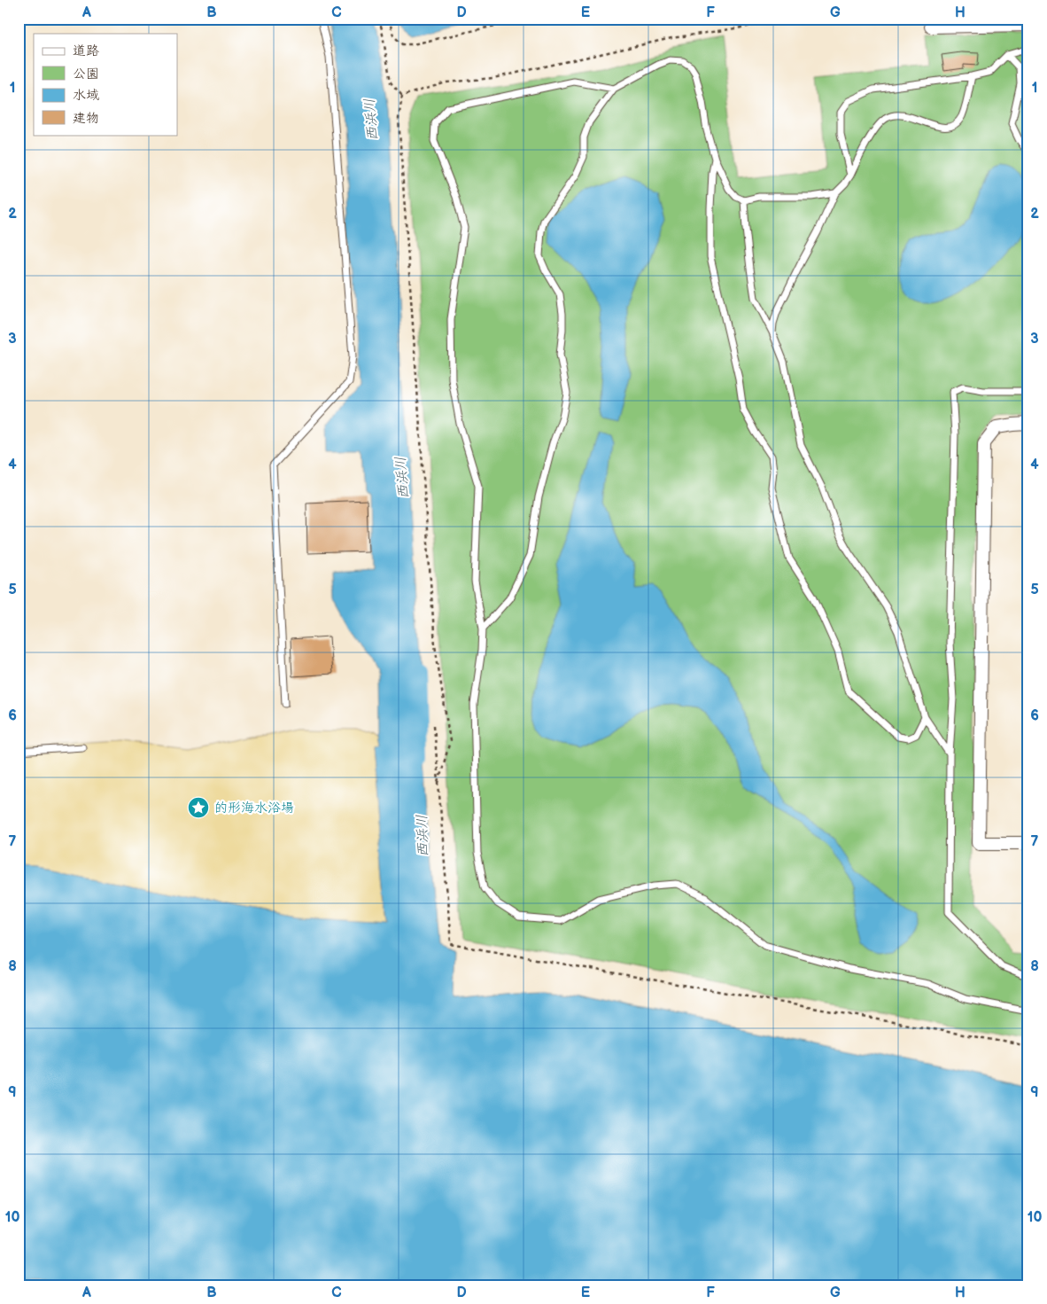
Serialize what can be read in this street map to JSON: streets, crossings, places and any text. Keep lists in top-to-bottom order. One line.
{"water":["西浜川"],"places":{"place":["的形海水浴場"]},"legend":["道路","公園","水域","建物"],"grid":{"columns":["A","B","C","D","E","F","G","H"],"rows":["1","2","3","4","5","6","7","8","9","10"]}}
